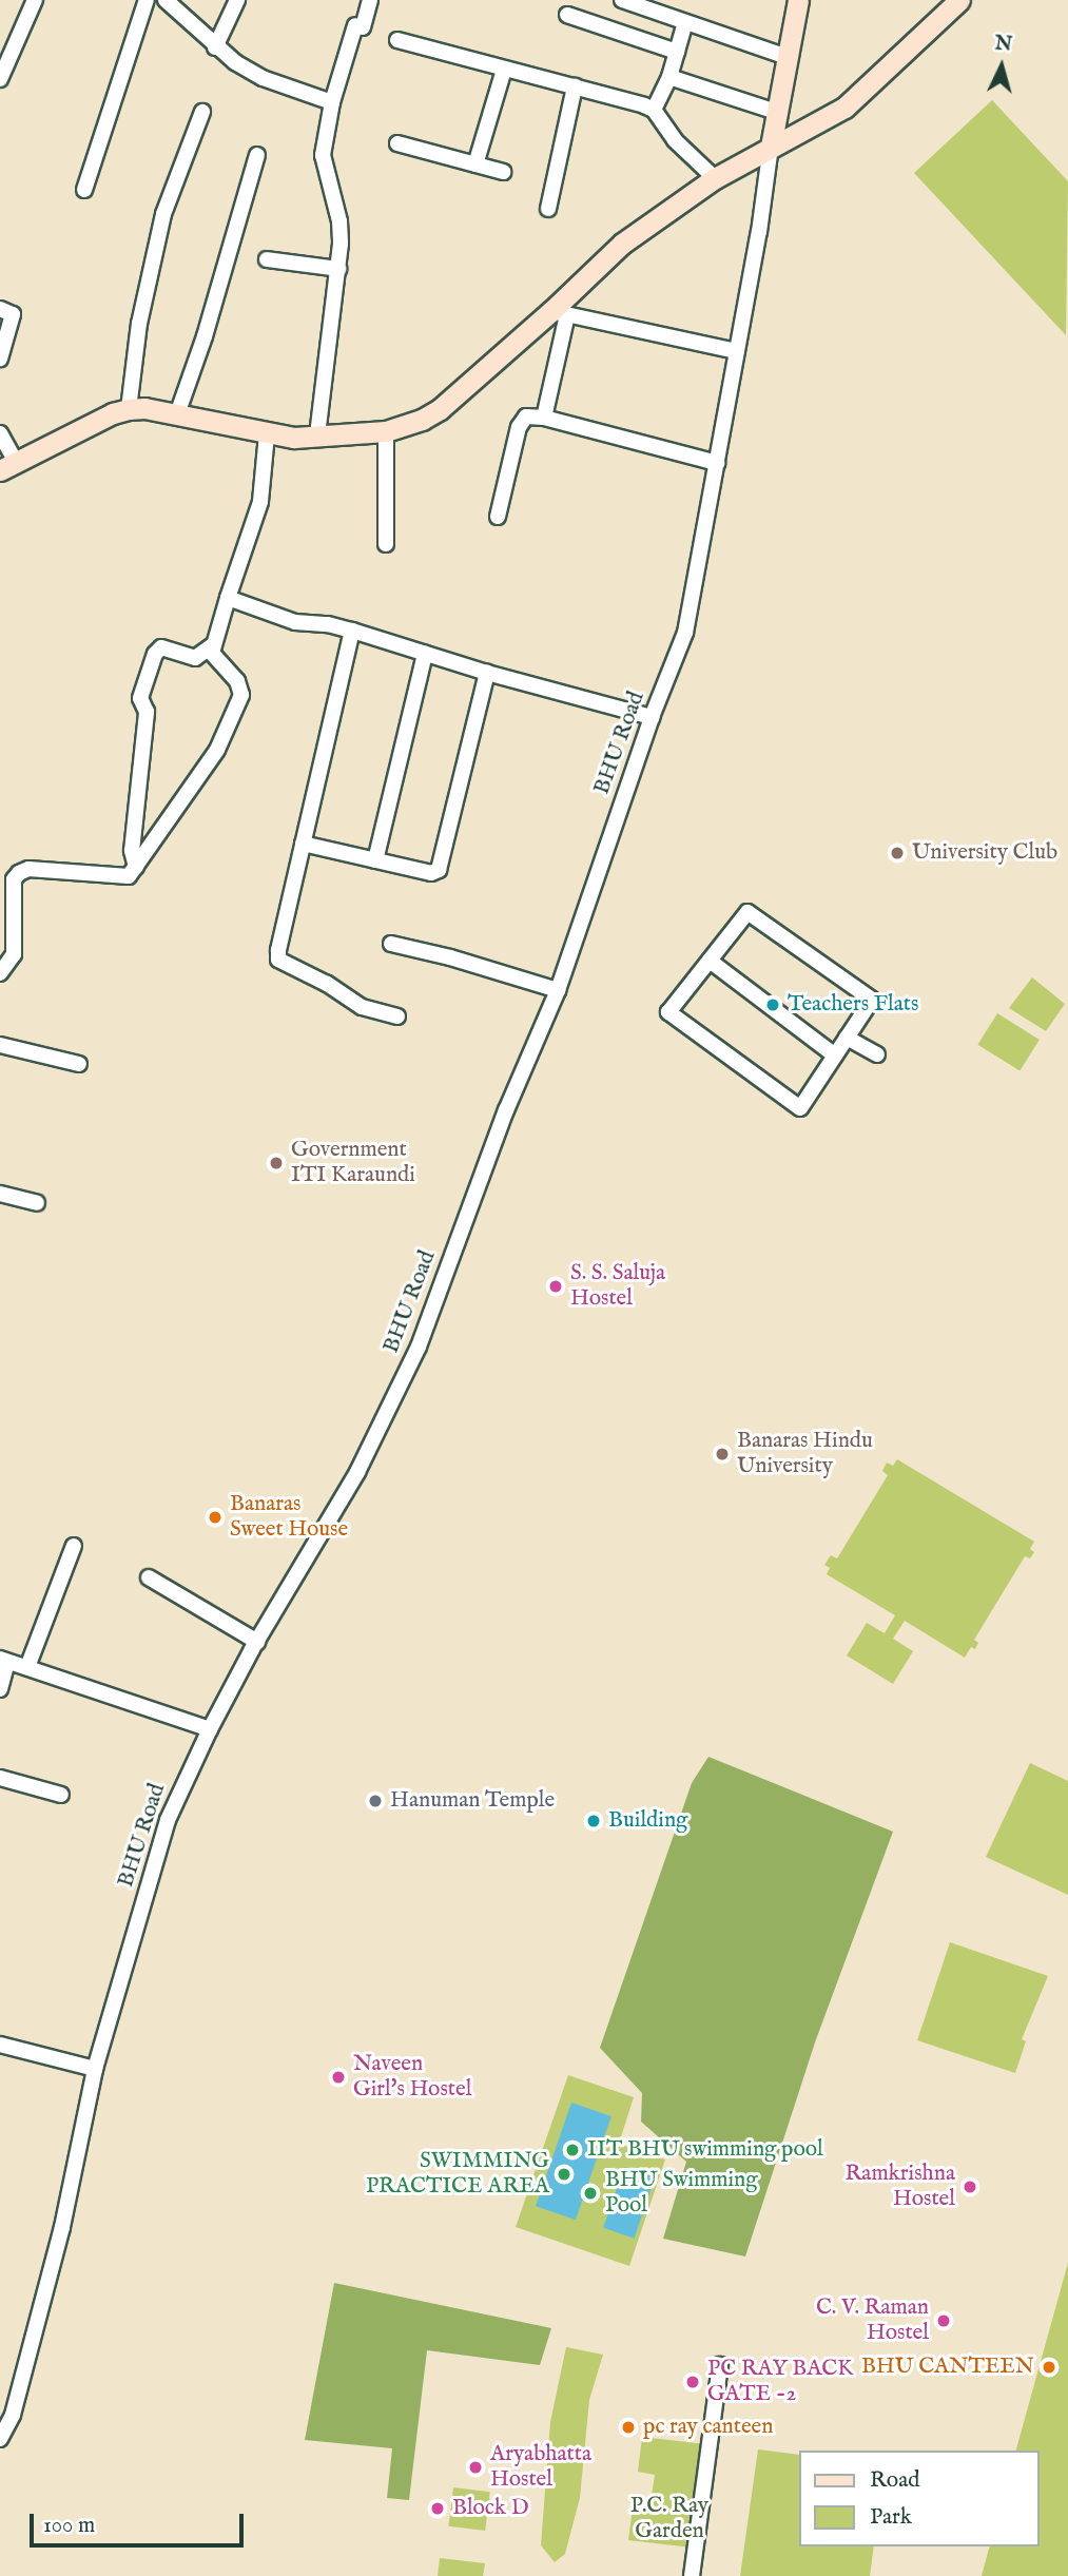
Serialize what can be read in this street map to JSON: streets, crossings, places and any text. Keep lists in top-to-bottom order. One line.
{"streets":{"street":["BHU Road"]},"parks":["P.C. Ray Garden"],"places":["University Club","Teachers Flats","Government ITI Karaundi","S. S. Saluja Hostel","Banaras Hindu University","Banaras Sweet House","Hanuman Temple","Building","Naveen Girl's Hostel","IIT BHU swimming pool","SWIMMING PRACTICE AREA","Ramkrishna Hostel","BHU Swimming Pool","C. V. Raman Hostel","BHU CANTEEN","PC RAY BACK GATE -2","pc ray canteen","Aryabhatta Hostel","Block D"],"legend":["Road","Park"],"scale_bar":"100 m","north":"top"}
